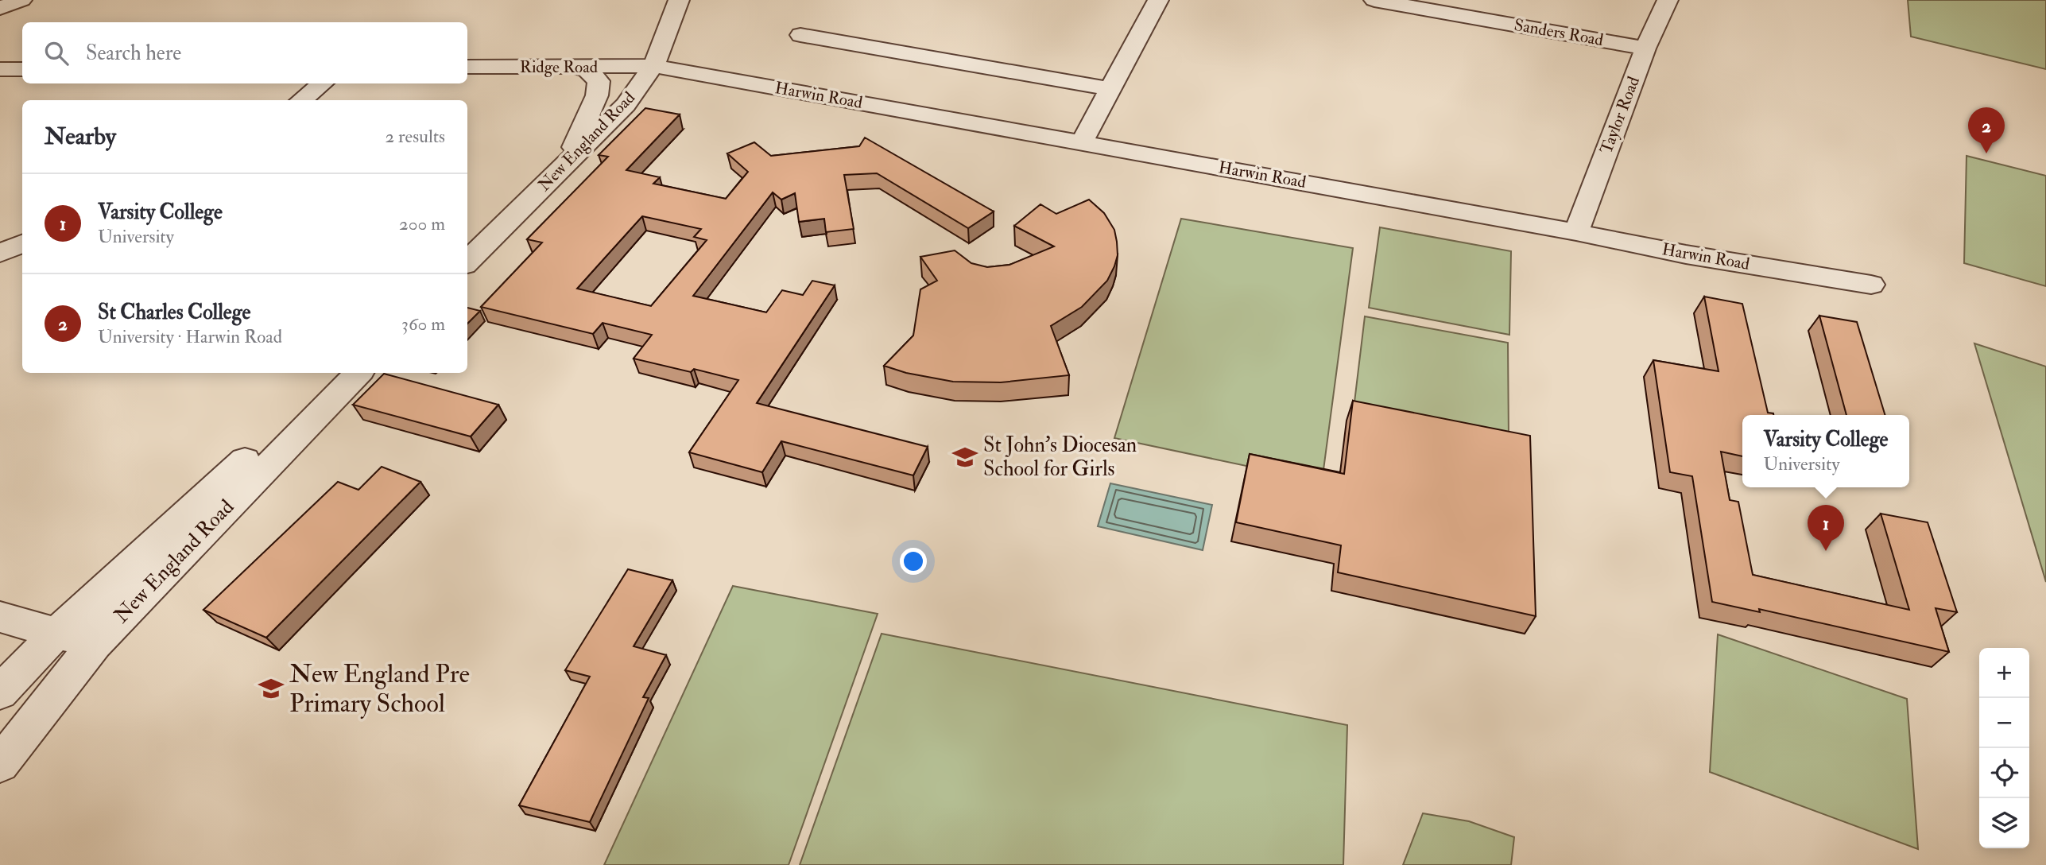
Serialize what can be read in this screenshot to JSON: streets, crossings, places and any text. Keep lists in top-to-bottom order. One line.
{"streets":{"street":["Sanders Road","Ridge Road","Harwin Road","Taylor Road","New England Road"]},"crossings":[["Sanders Road","Taylor Road"],["Ridge Road","Harwin Road"],["Ridge Road","New England Road"],["Harwin Road","Taylor Road"],["Harwin Road","New England Road"]],"places":{"school or university":["St John's Diocesan School for Girls","New England Pre Primary School"]},"page":{"search":"Search here","heading":["Nearby","2 results"],"pins":["2","1"],"list":[{"mark":"1","name":"Varsity College","note":"University","value":"200 m"},{"mark":"2","name":"St Charles College","note":"University · Harwin Road","value":"360 m"}],"popup":["Varsity College","University"],"map_buttons":["+","−"]}}
